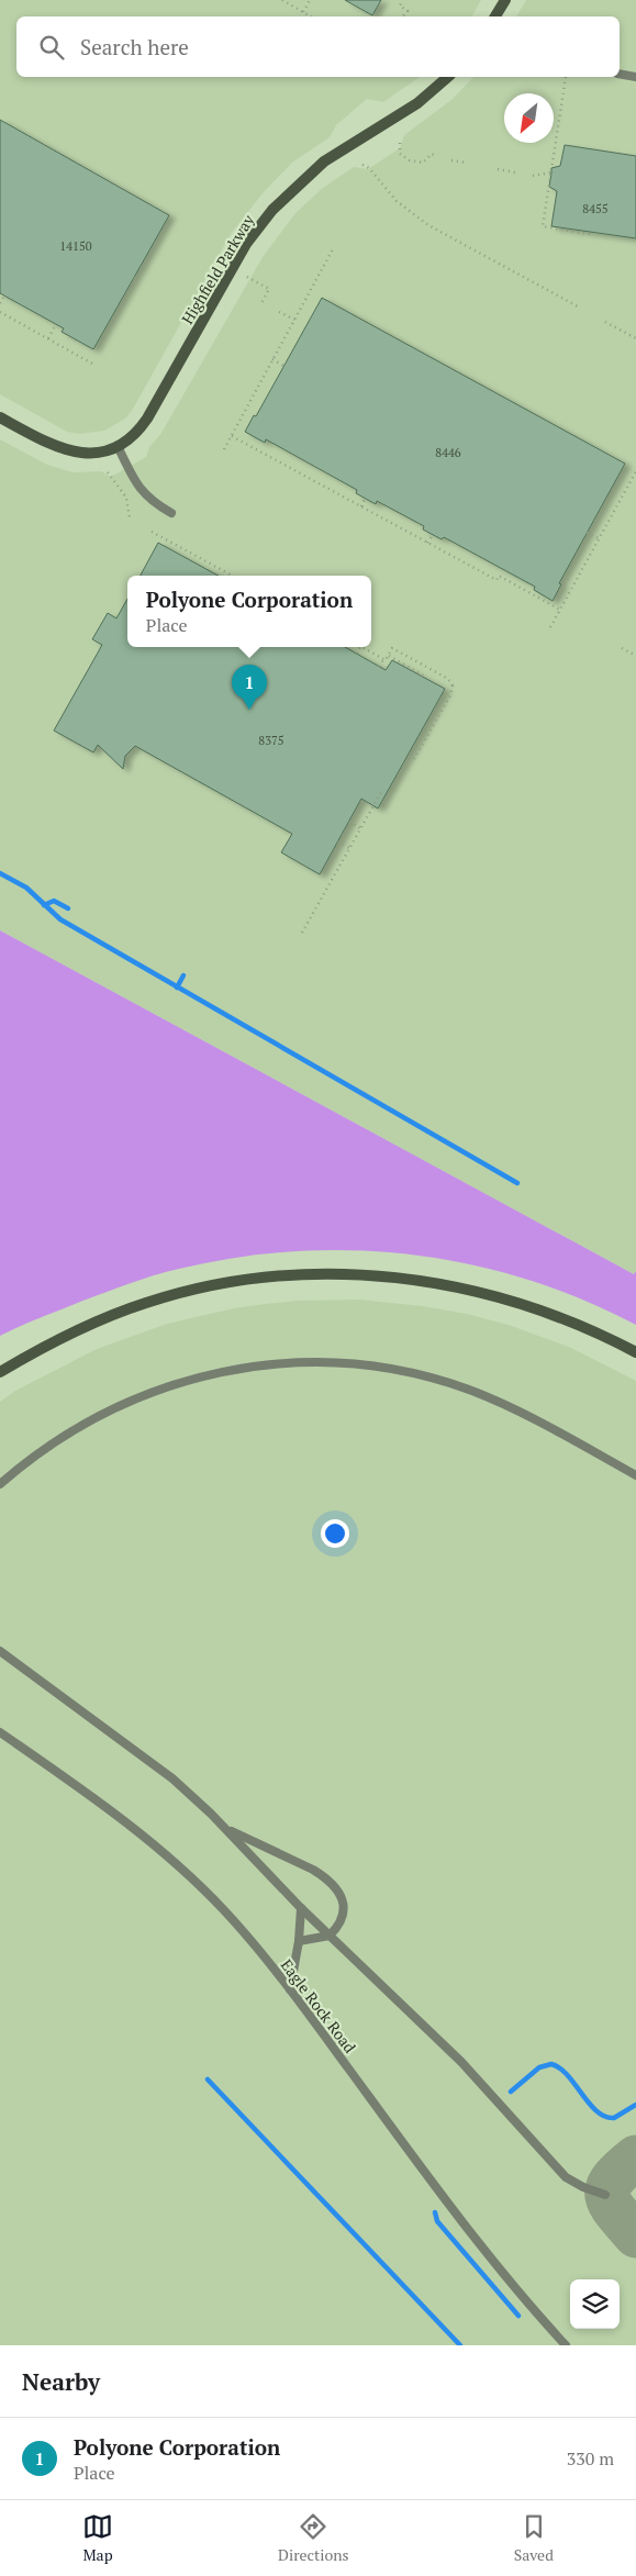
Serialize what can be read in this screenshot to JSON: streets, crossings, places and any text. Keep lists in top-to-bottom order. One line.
{"streets":{"main road":["Highfield Parkway"],"lane":["Eagle Rock Road"]},"house_numbers":["8455","14150","8446","8375"],"north":"bottom left","page":{"search":"Search here","popup":["Polyone Corporation","Place"],"pins":"1","heading":"Nearby","list":[{"mark":"1","name":"Polyone Corporation","note":"Place","value":"330 m"}],"nav":["Map","Directions","Saved"]}}
